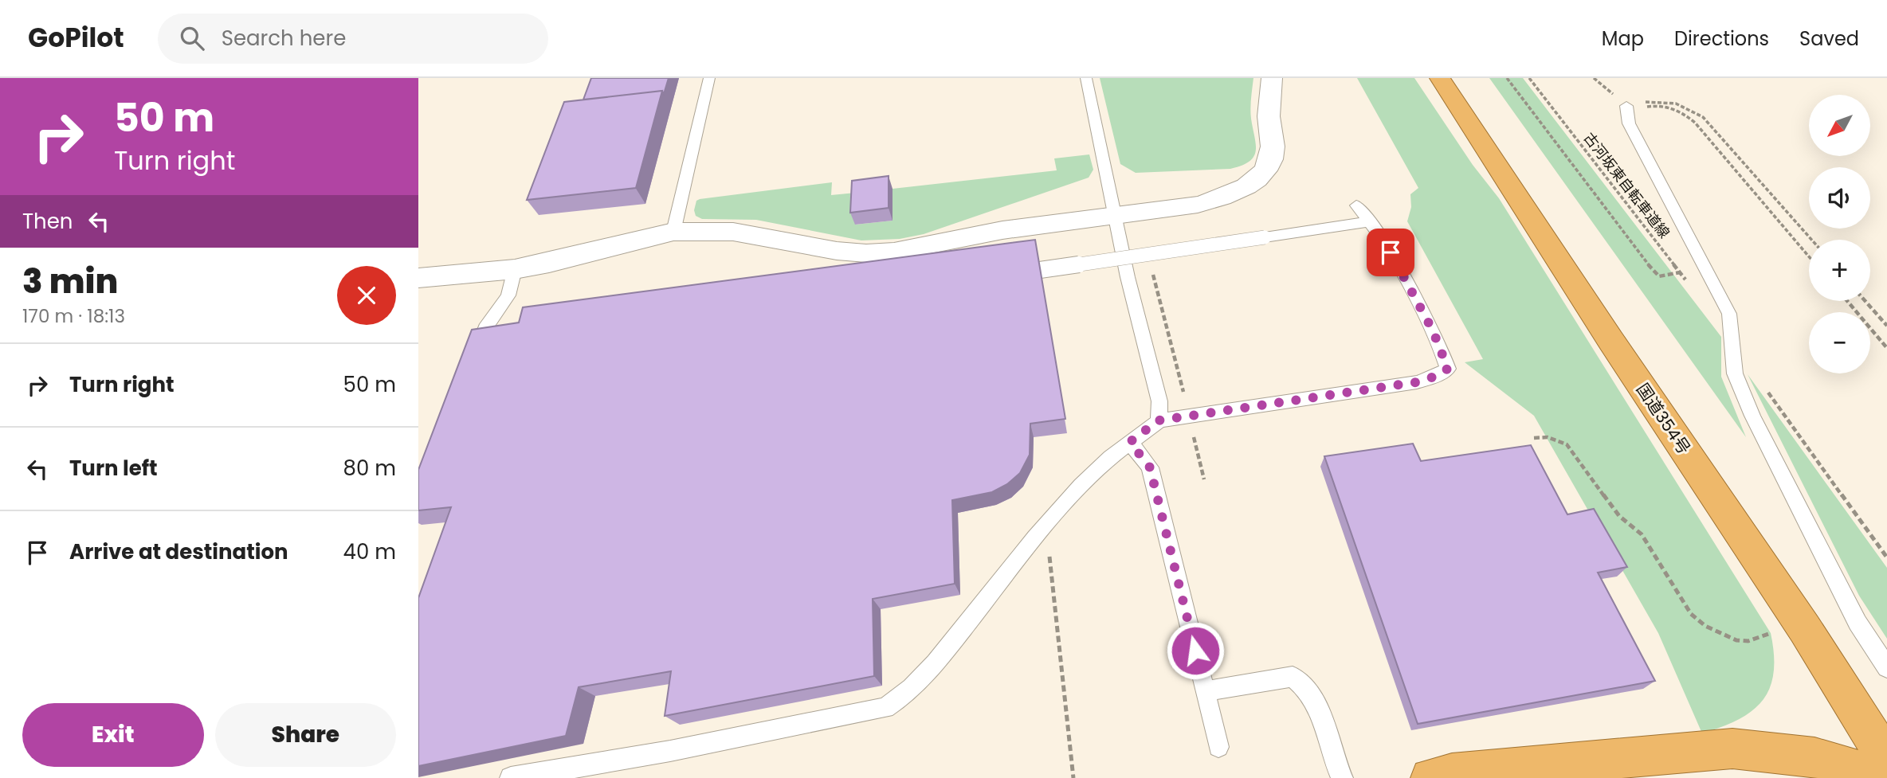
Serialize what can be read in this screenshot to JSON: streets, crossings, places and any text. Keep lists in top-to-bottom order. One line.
{"streets":{"highway":["国道354号"],"path":["古河坂東自転車道線"]},"north":"bottom left","page":{"header":"GoPilot","search":"Search here","nav":["Map","Directions","Saved"],"turn":["50 m","Turn right"],"map_buttons":["+","−"],"then":"Then","heading":["3 min","170 m · 18:13"],"list":[{"name":"Turn right","value":"50 m"},{"name":"Turn left","value":"80 m"},{"name":"Arrive at destination","value":"40 m"}],"buttons":["Exit","Share"]}}
